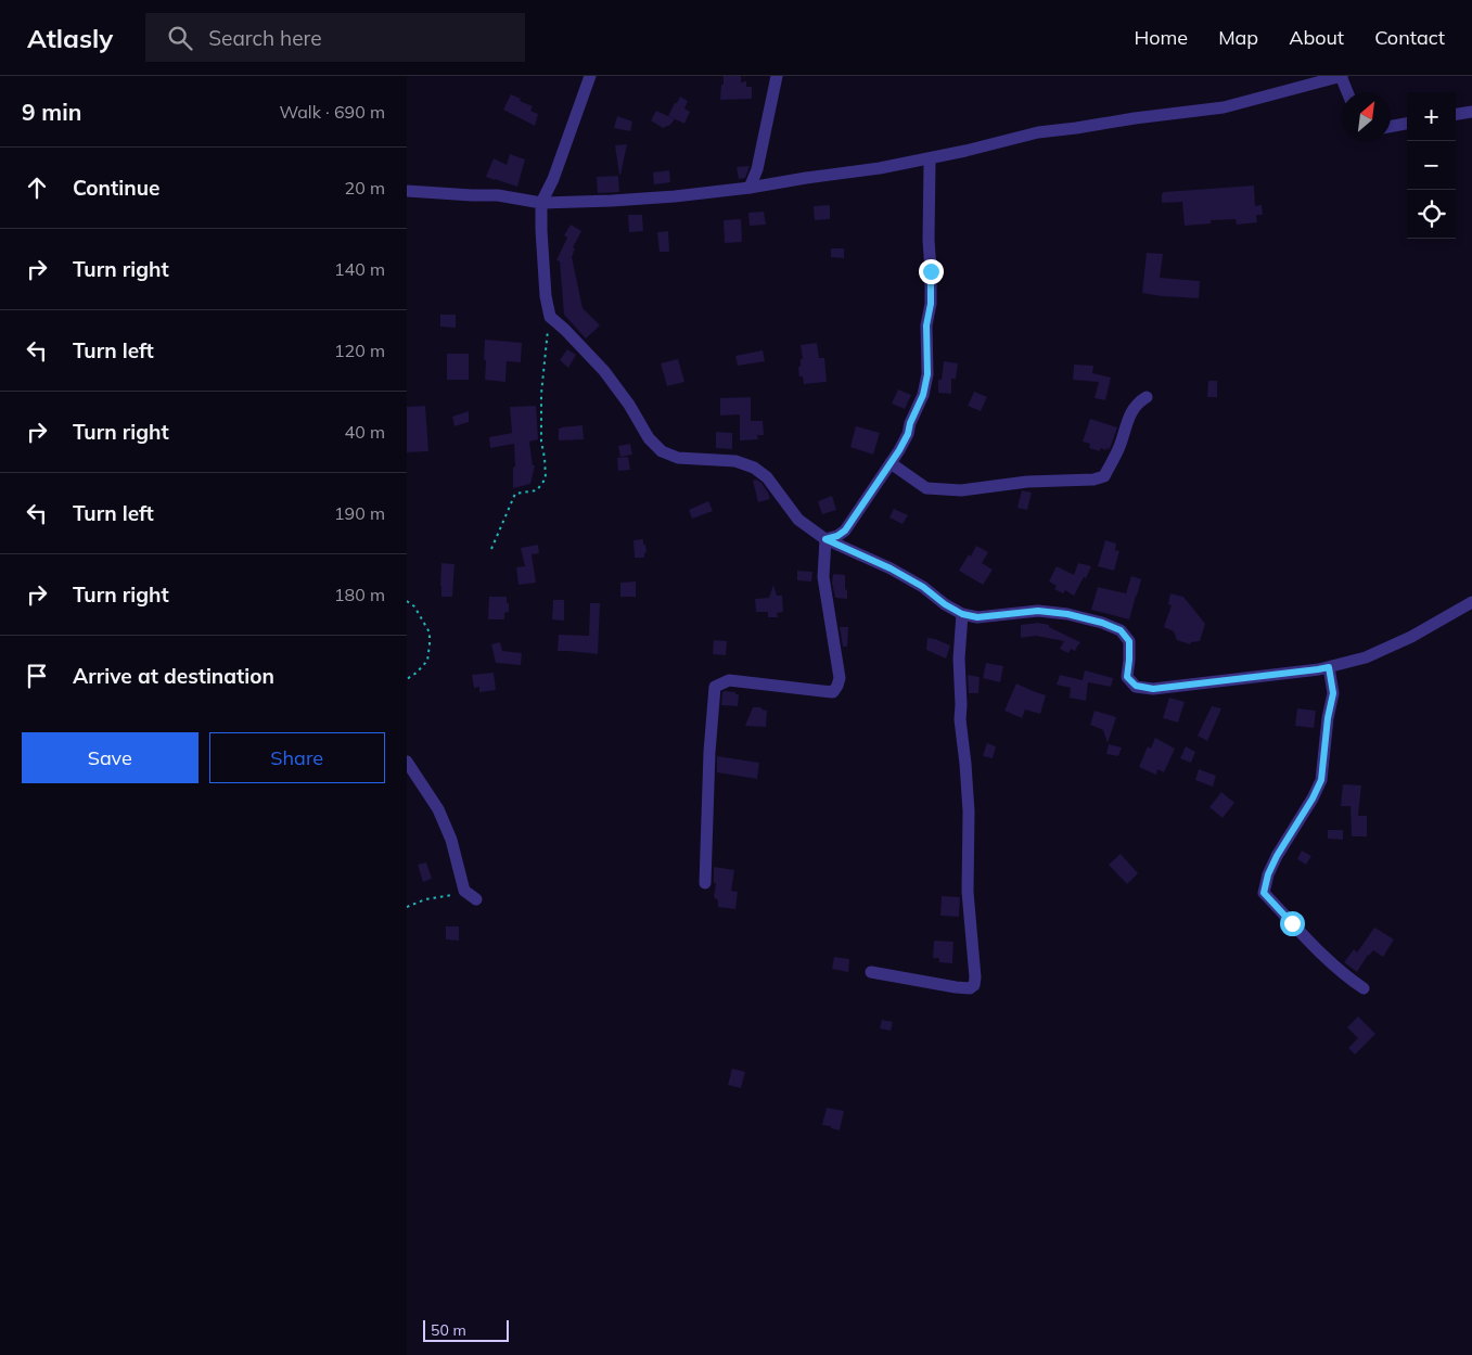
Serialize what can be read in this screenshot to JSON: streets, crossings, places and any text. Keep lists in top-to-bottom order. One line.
{"scale_bar":"50 m","north":"top right","page":{"header":"Atlasly","search":"Search here","nav":["Home","Map","About","Contact"],"heading":["9 min","Walk · 690 m"],"map_buttons":["+","−"],"list":[["Continue","20 m"],["Turn right","140 m"],["Turn left","120 m"],["Turn right","40 m"],["Turn left","190 m"],["Turn right","180 m"],"Arrive at destination"],"buttons":["Save","Share"],"scale":"50 m"}}
